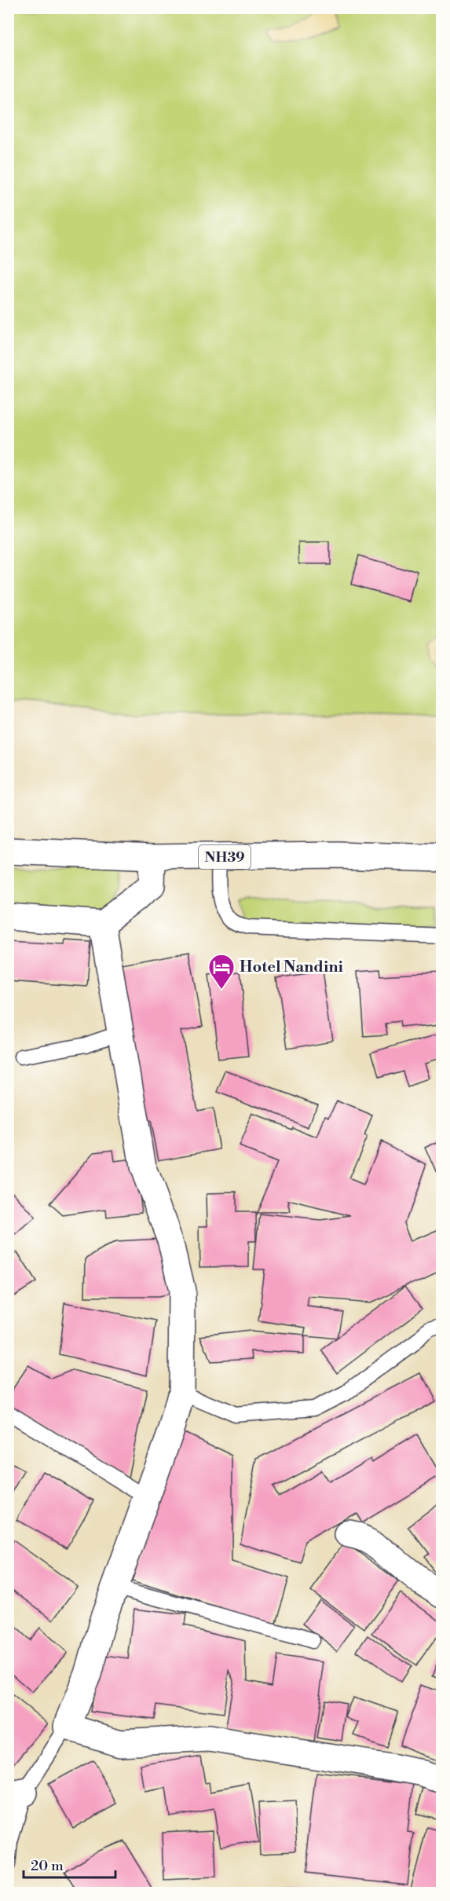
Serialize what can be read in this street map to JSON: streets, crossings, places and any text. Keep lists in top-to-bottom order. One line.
{"streets":{"main road":["NH39"]},"places":{"hotel":["Hotel Nandini"]},"scale_bar":"20 m"}
